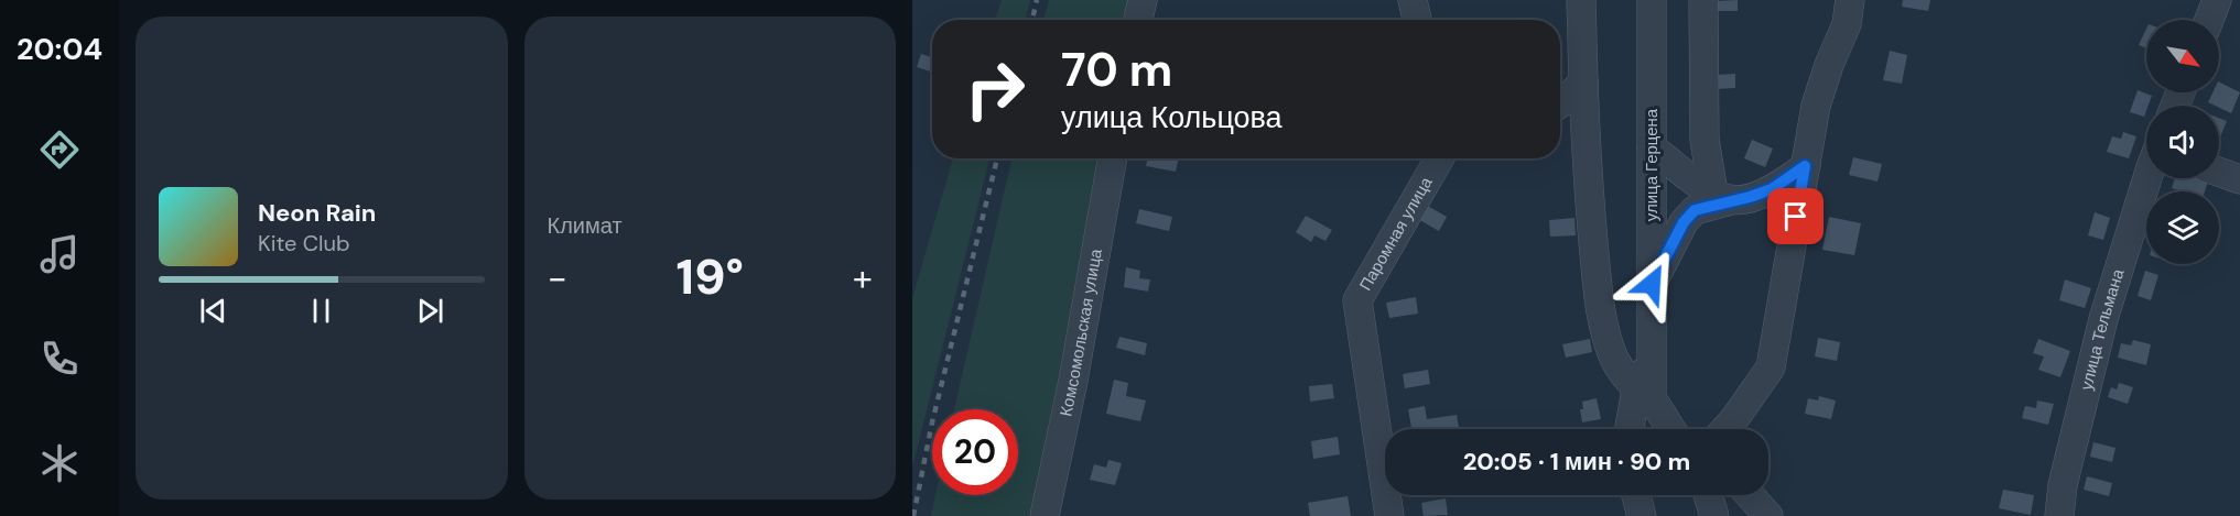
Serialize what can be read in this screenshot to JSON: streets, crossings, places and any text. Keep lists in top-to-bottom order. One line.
{"streets":{"street":["улица Герцена","Паромная улица","улица Тельмана","Комсомольская улица"]},"north":"bottom right","page":{"tabs":"20:04","tile":"Климат","turn":["70 m","улица Кольцова"],"song":["Neon Rain","Kite Club"],"heat":["−","19°","+"],"limit":"20","trip":"20:05 · 1 мин · 90 m"}}
